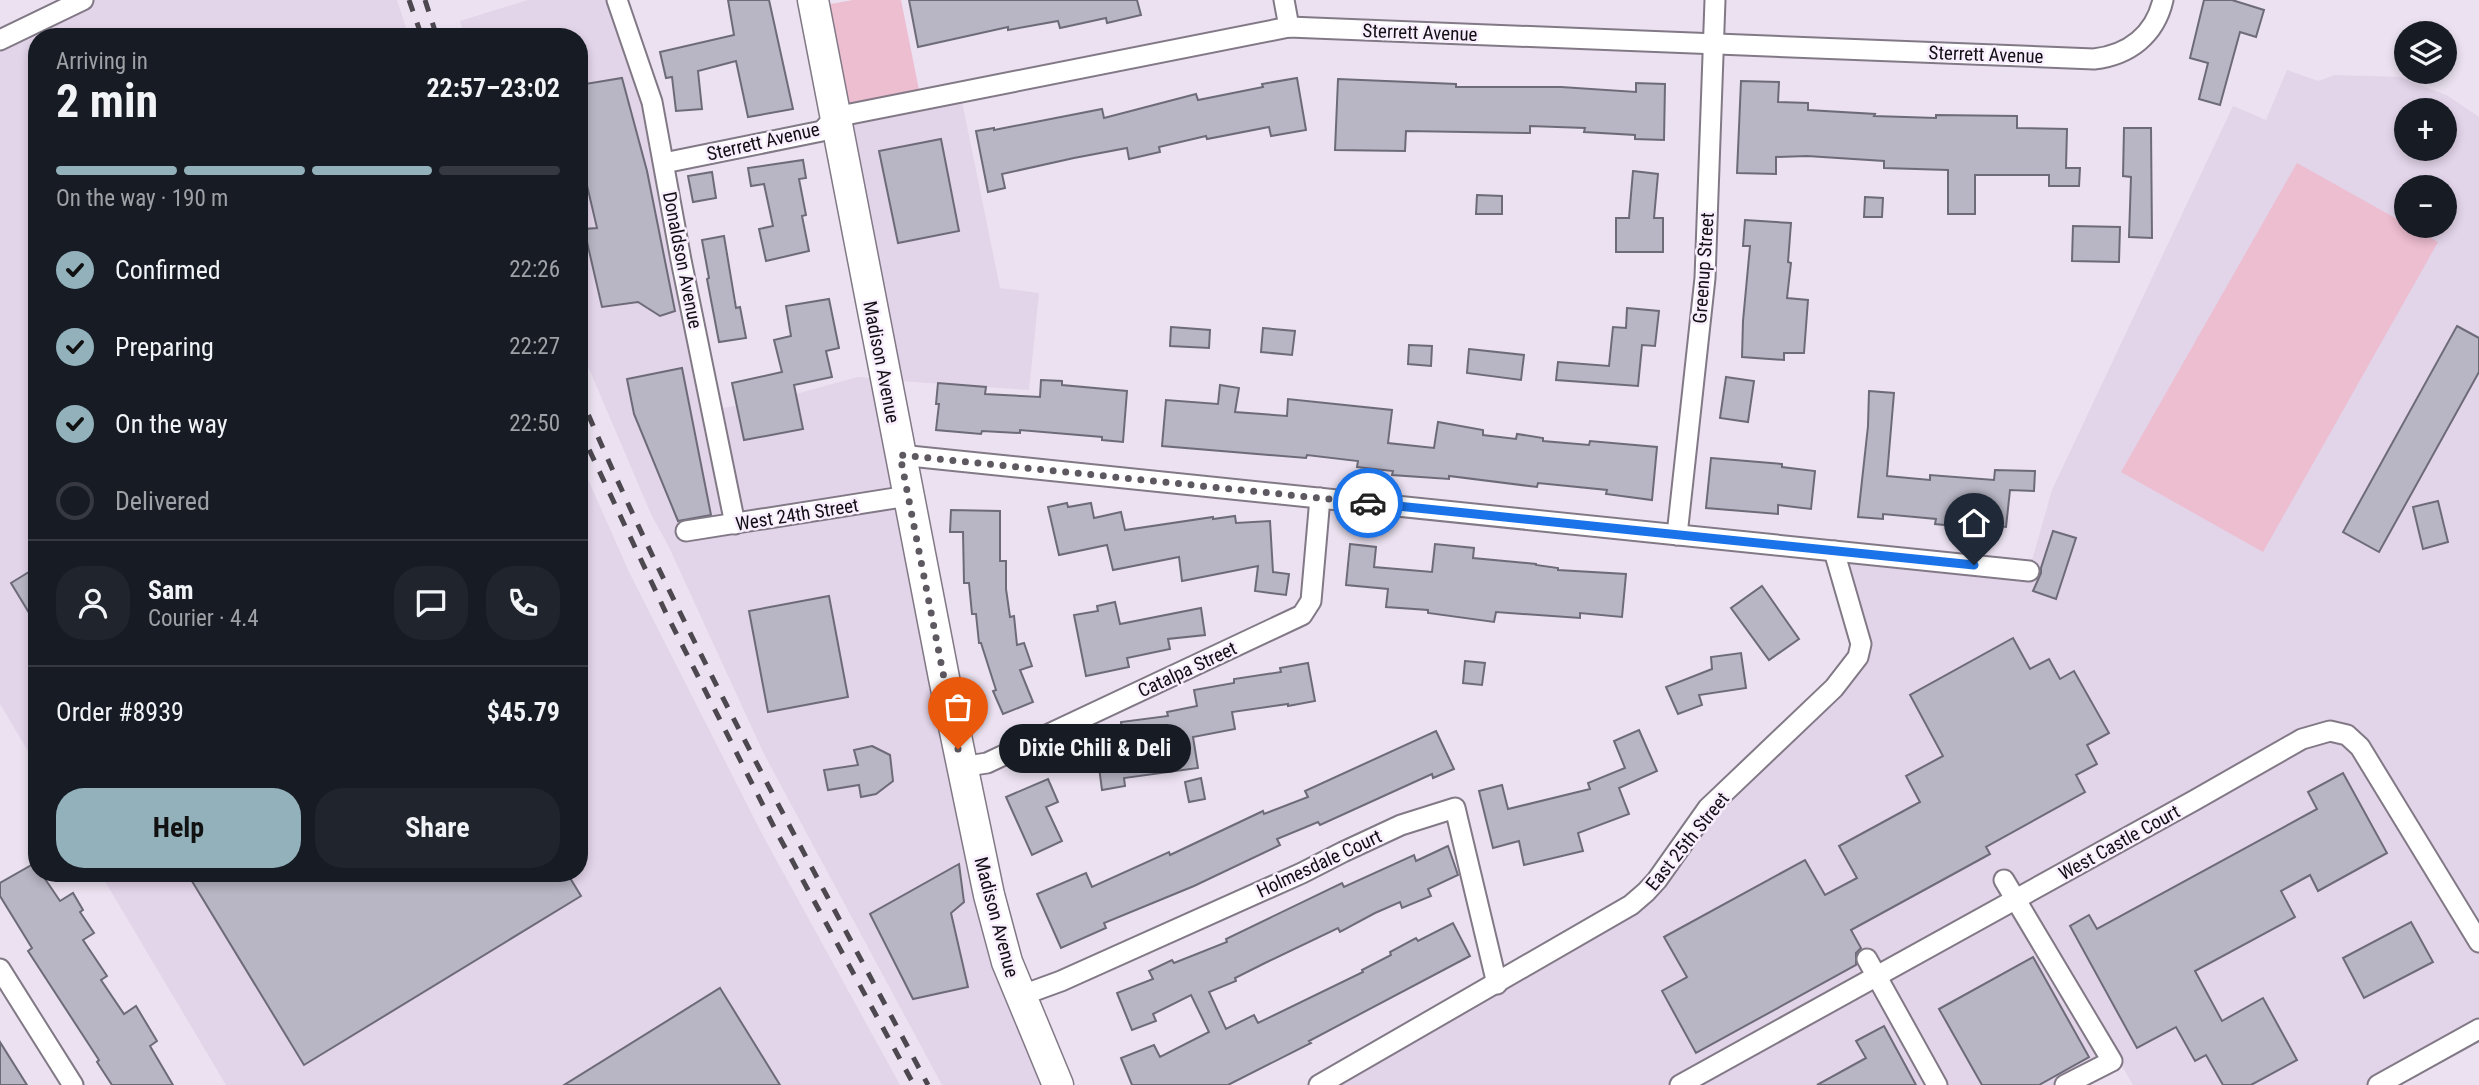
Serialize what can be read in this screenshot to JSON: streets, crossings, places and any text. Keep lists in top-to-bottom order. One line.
{"streets":{"main road":["Madison Avenue"],"street":["Sterrett Avenue","Donaldson Avenue","Greenup Street","West 24th Street","Catalpa Street","East 25th Street","West Castle Court","Holmesdale Court"]},"crossings":[["Sterrett Avenue","Donaldson Avenue"],["Sterrett Avenue","Greenup Street"],["Sterrett Avenue","Madison Avenue"],["Donaldson Avenue","West 24th Street"],["Madison Avenue","West 24th Street"],["Madison Avenue","Catalpa Street"],["Madison Avenue","Holmesdale Court"],["East 25th Street","Holmesdale Court"]],"places":["Dixie Chili & Deli"],"page":{"map_buttons":["+","−"],"heading":["2 min","Arriving in","22:57–23:02"],"panel":["Sam","Courier · 4.4","Order #8939","$45.79"],"bar":"On the way · 190 m","list":[["Confirmed","22:26"],["Preparing","22:27"],["On the way","22:50"],"Delivered"],"bubble":"Dixie Chili & Deli","buttons":["Help","Share"]}}
